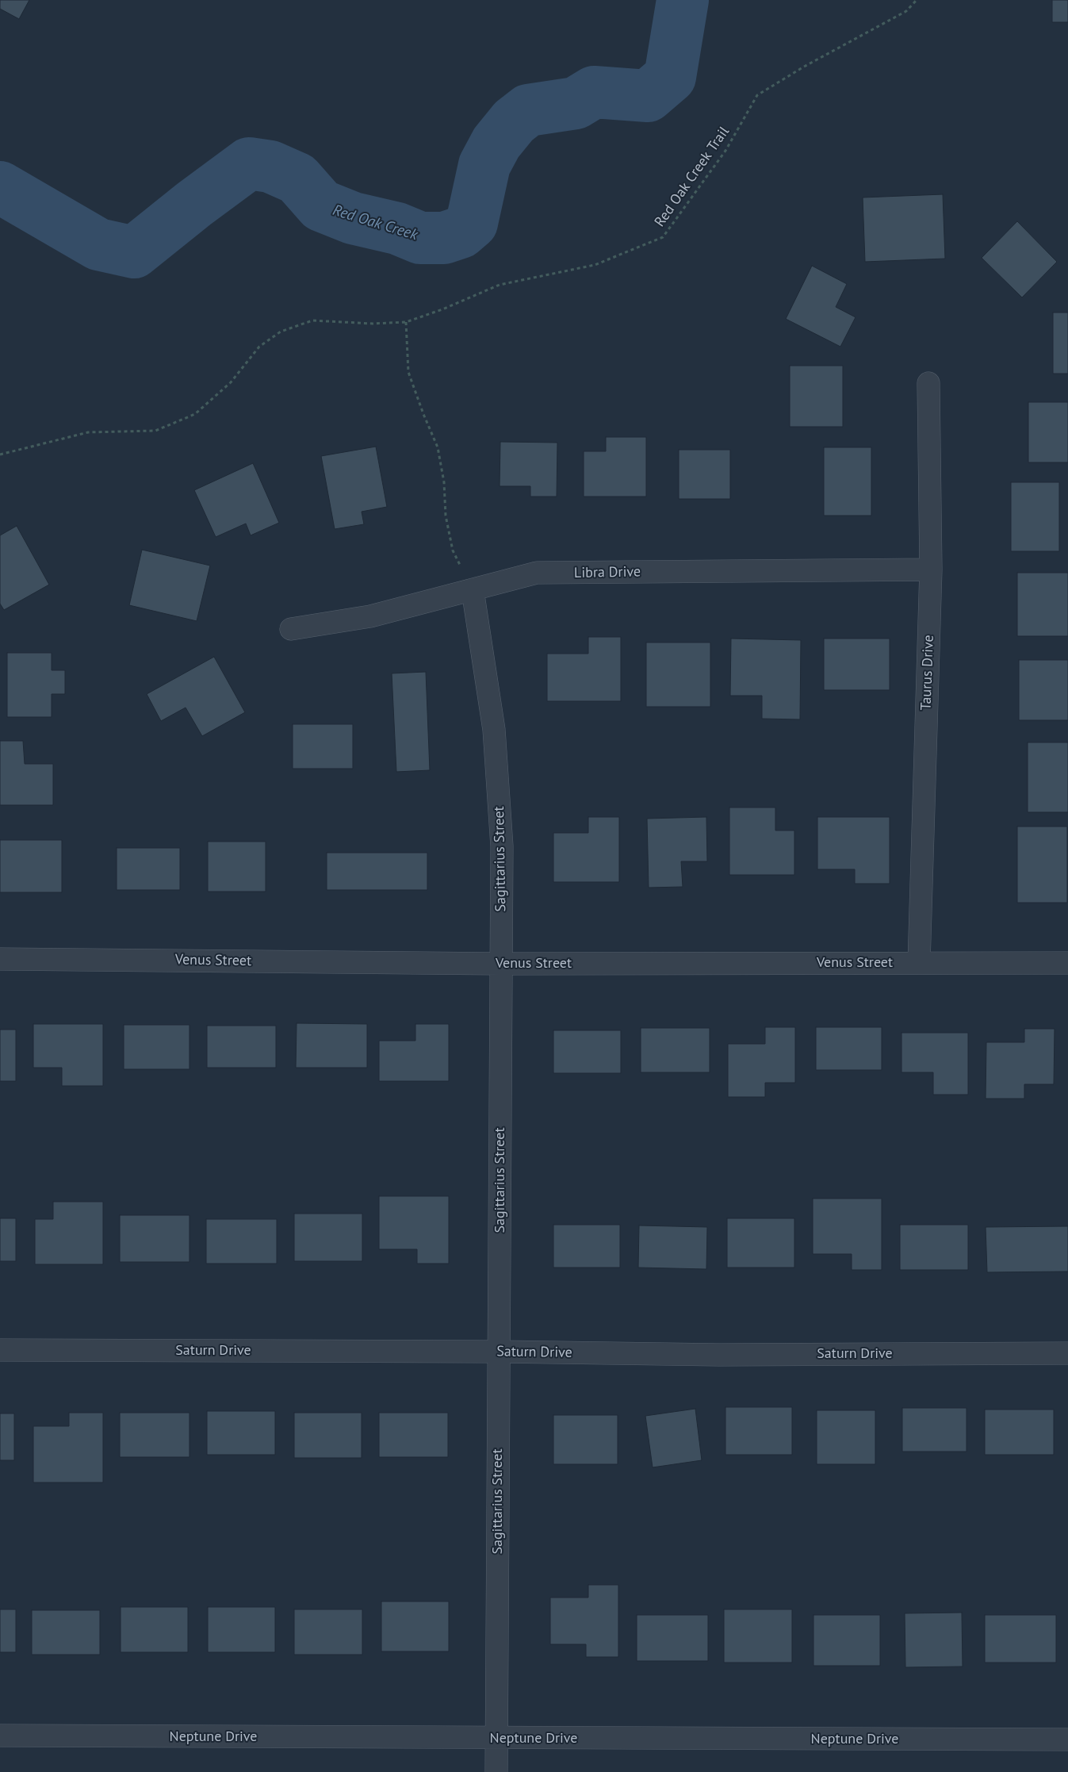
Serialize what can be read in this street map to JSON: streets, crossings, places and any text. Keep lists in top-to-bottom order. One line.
{"streets":{"street":["Libra Drive","Taurus Drive","Sagittarius Street","Venus Street","Saturn Drive","Neptune Drive"],"path":["Red Oak Creek Trail"]},"crossings":[["Libra Drive","Taurus Drive"],["Libra Drive","Sagittarius Street"],["Taurus Drive","Venus Street"],["Sagittarius Street","Venus Street"],["Sagittarius Street","Saturn Drive"],["Sagittarius Street","Neptune Drive"]],"water":["Red Oak Creek"]}
